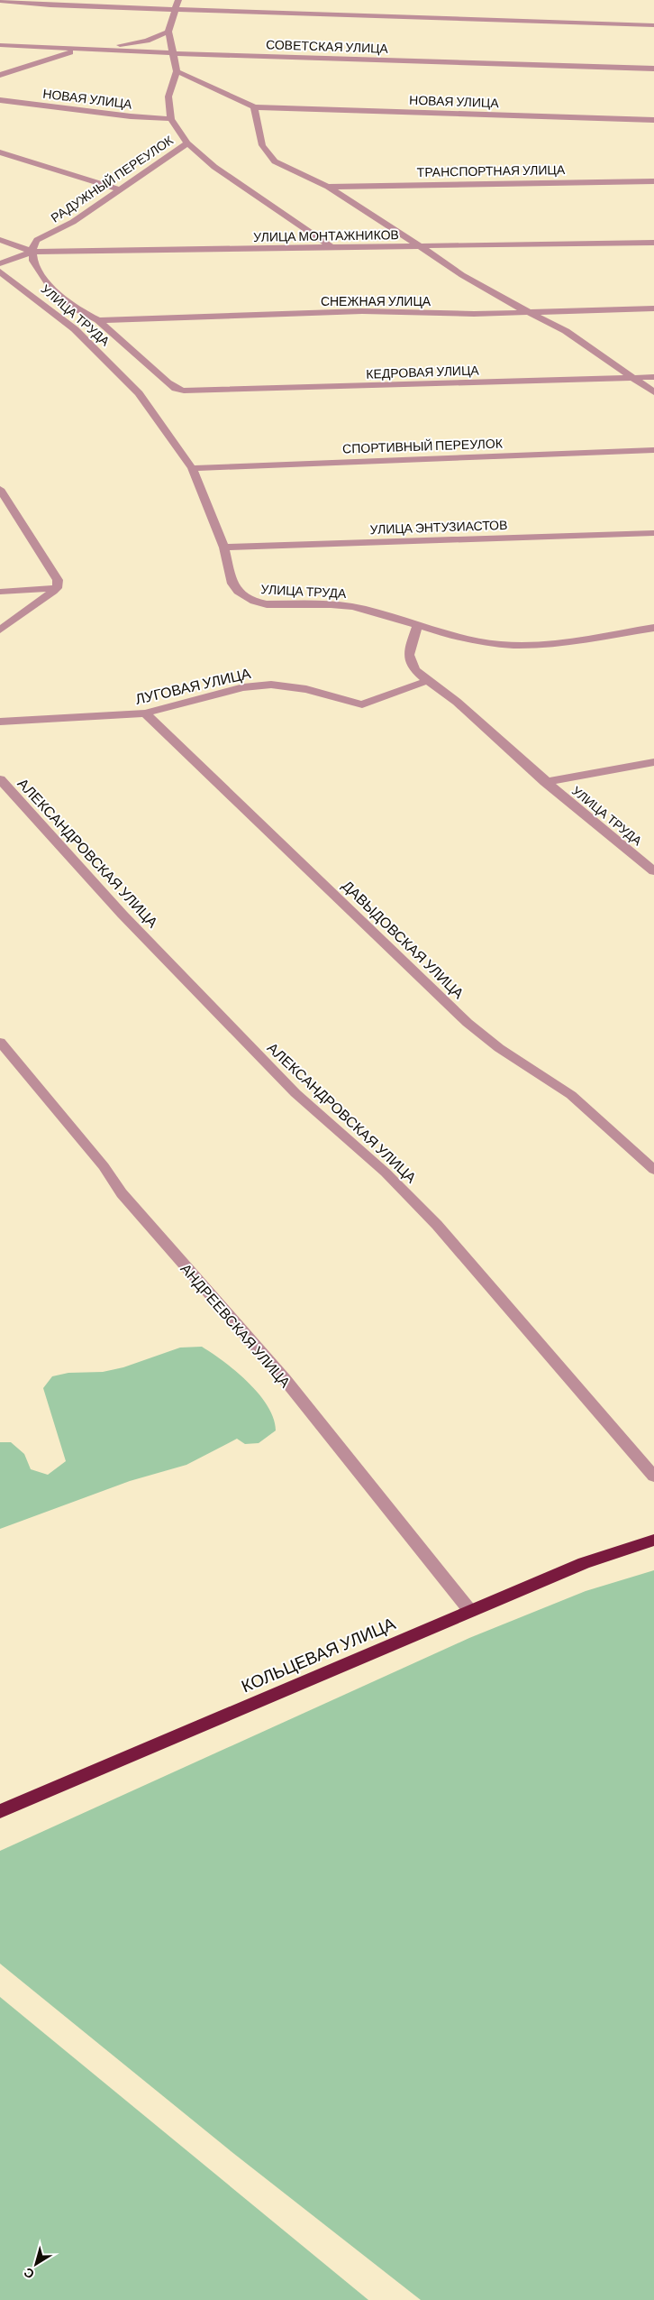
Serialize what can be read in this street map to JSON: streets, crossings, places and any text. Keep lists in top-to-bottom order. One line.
{"streets":{"highway":["КОЛЬЦЕВАЯ УЛИЦА"],"street":["СОВЕТСКАЯ УЛИЦА","НОВАЯ УЛИЦА","ТРАНСПОРТНАЯ УЛИЦА","РАДУЖНЫЙ ПЕРЕУЛОК","УЛИЦА МОНТАЖНИКОВ","СНЕЖНАЯ УЛИЦА","УЛИЦА ТРУДА","КЕДРОВАЯ УЛИЦА","СПОРТИВНЫЙ ПЕРЕУЛОК","УЛИЦА ЭНТУЗИАСТОВ","ЛУГОВАЯ УЛИЦА","АЛЕКСАНДРОВСКАЯ УЛИЦА","ДАВЫДОВСКАЯ УЛИЦА","АНДРЕЕВСКАЯ УЛИЦА"]},"crossings":[["РАДУЖНЫЙ ПЕРЕУЛОК","УЛИЦА МОНТАЖНИКОВ"],["РАДУЖНЫЙ ПЕРЕУЛОК","УЛИЦА ТРУДА"],["УЛИЦА МОНТАЖНИКОВ","УЛИЦА ТРУДА"],["СНЕЖНАЯ УЛИЦА","УЛИЦА ТРУДА"],["УЛИЦА ТРУДА","КЕДРОВАЯ УЛИЦА"],["УЛИЦА ТРУДА","СПОРТИВНЫЙ ПЕРЕУЛОК"],["УЛИЦА ТРУДА","УЛИЦА ЭНТУЗИАСТОВ"],["УЛИЦА ТРУДА","ЛУГОВАЯ УЛИЦА"],["ЛУГОВАЯ УЛИЦА","ДАВЫДОВСКАЯ УЛИЦА"],["АНДРЕЕВСКАЯ УЛИЦА","КОЛЬЦЕВАЯ УЛИЦА"]],"north":"bottom left"}
